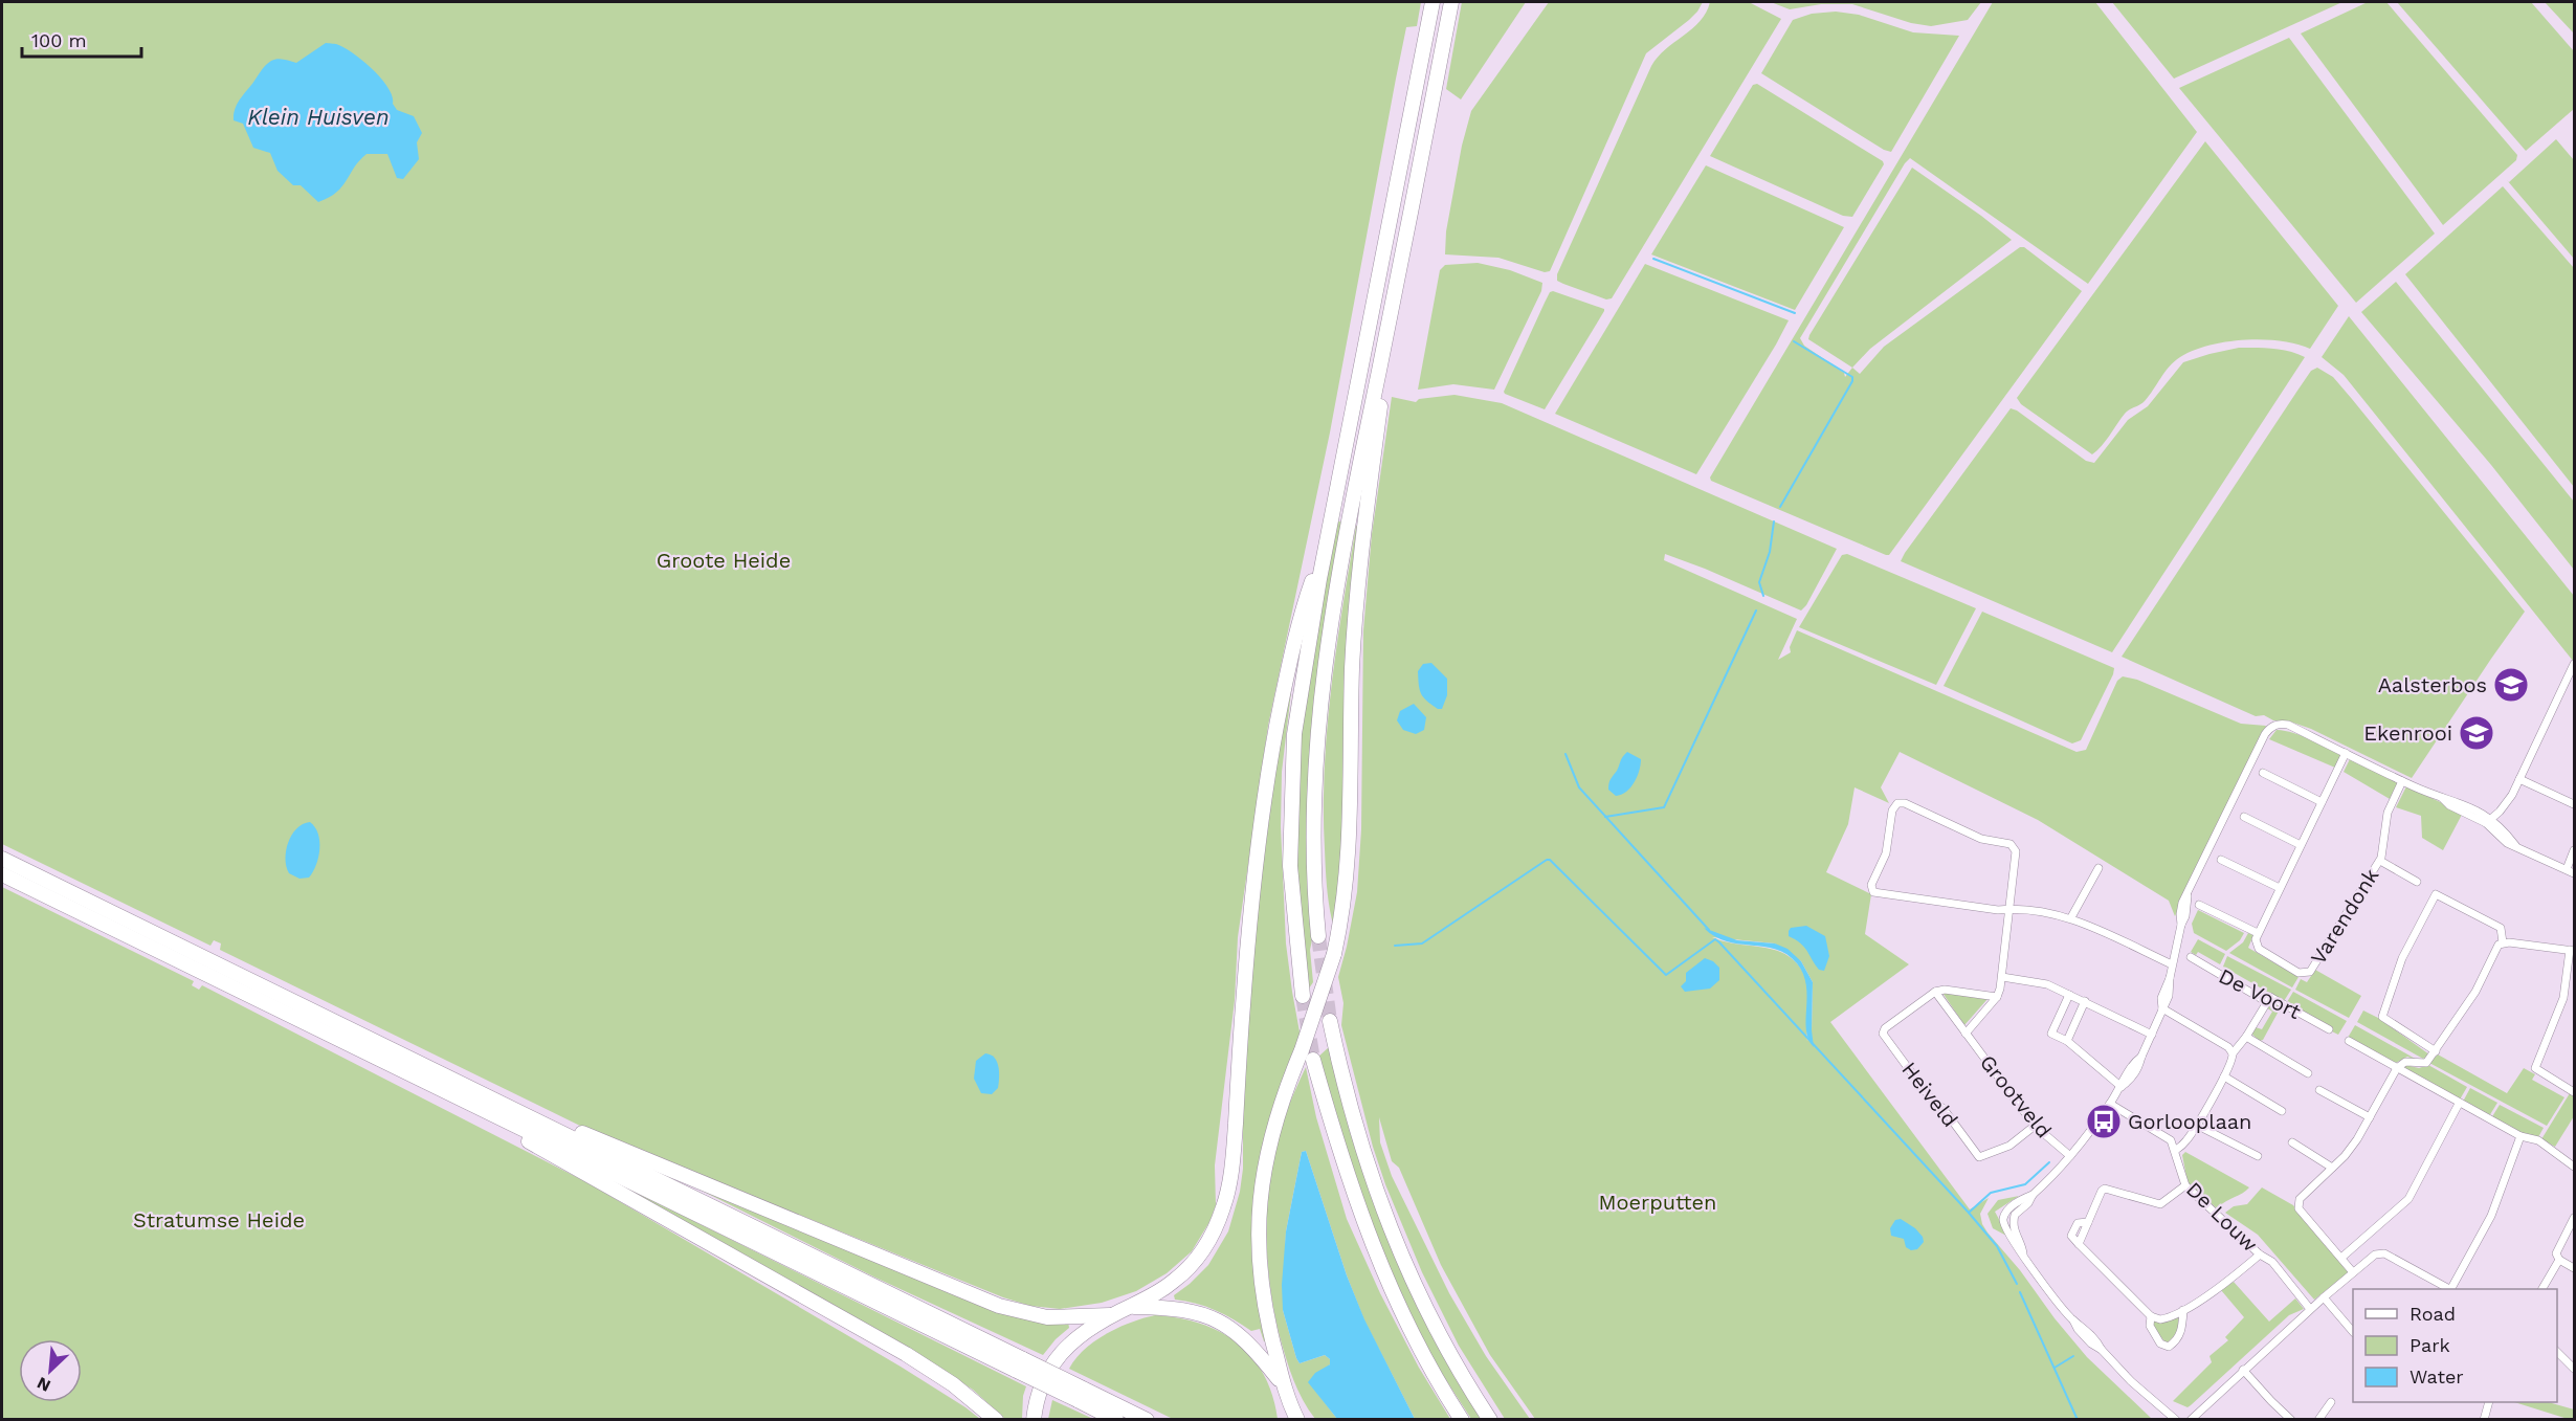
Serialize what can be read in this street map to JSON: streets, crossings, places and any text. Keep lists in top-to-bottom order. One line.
{"streets":{"street":["Varendonk","De Voort","Heiveld","Grootveld","De Louw"]},"crossings":[["Heiveld","Grootveld"]],"water":["Klein Huisven"],"parks":["Groote Heide","Moerputten","Stratumse Heide"],"places":{"school or university":["Aalsterbos","Ekenrooi"],"bus stop":["Gorlooplaan"]},"legend":["Road","Park","Water"],"scale_bar":"100 m","north":"bottom left"}
